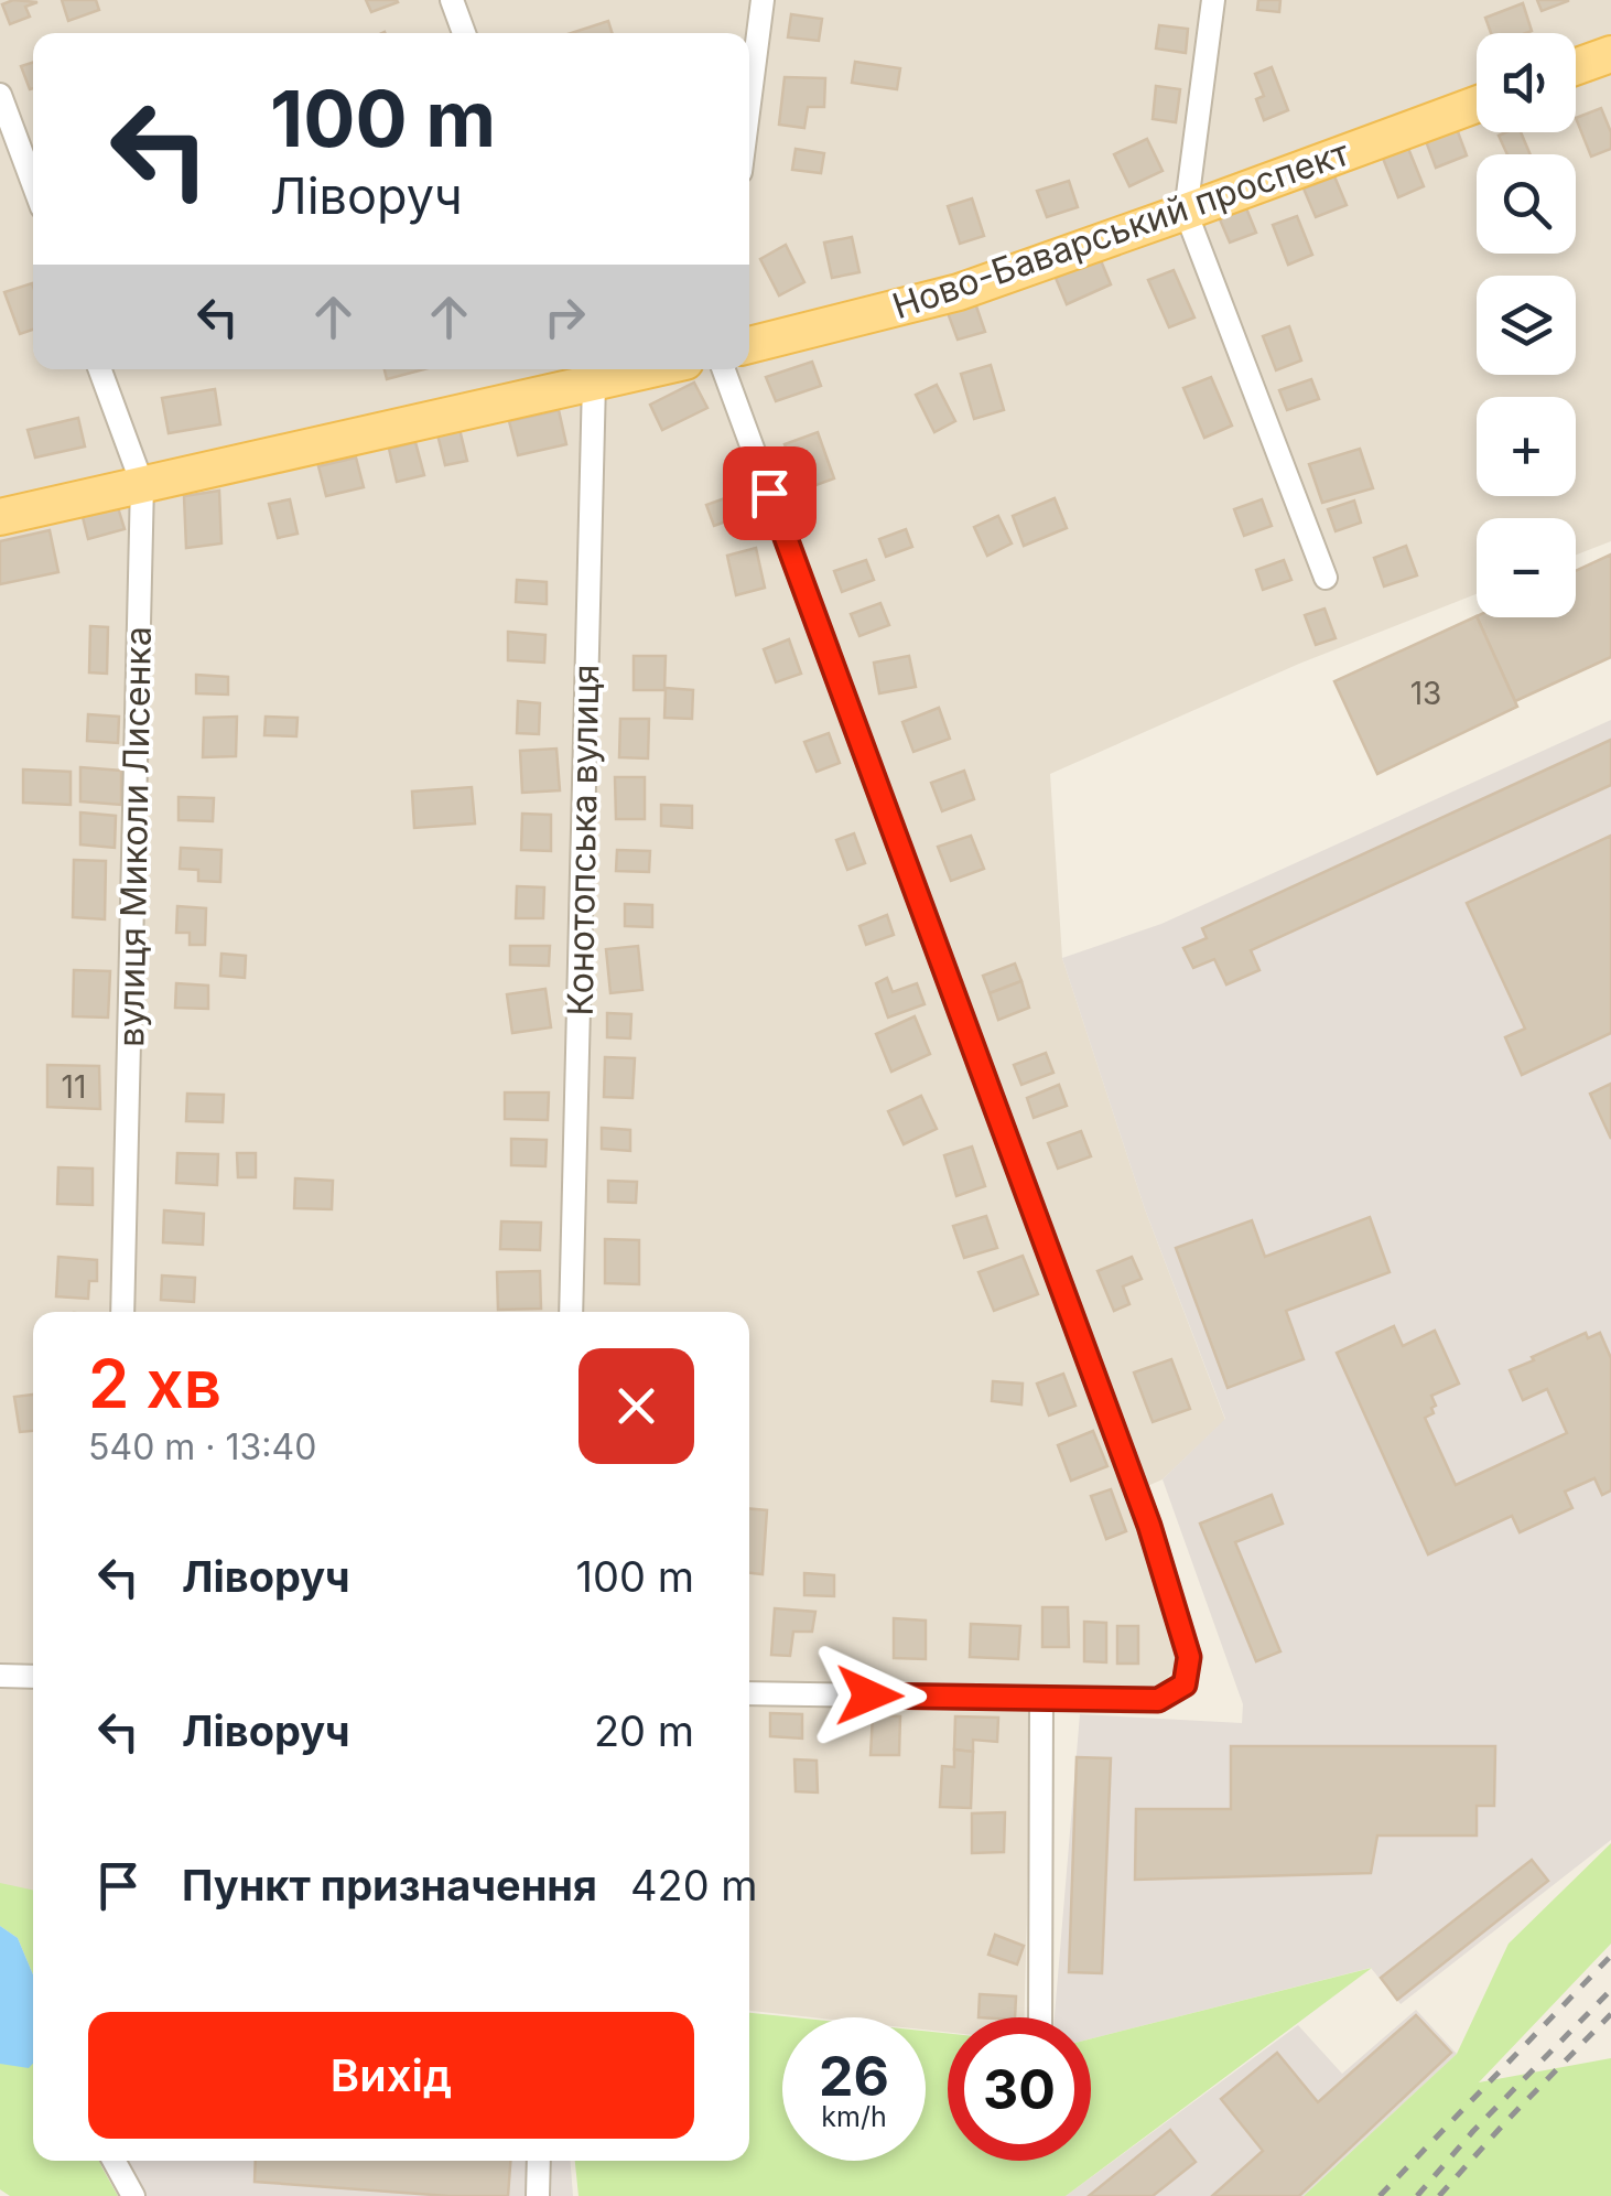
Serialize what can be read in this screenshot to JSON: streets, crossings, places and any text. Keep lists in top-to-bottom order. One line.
{"streets":{"main road":["Ново-Баварський проспект"],"street":["вулиця Миколи Лисенка","Конотопська вулиця"]},"house_numbers":["13","11"],"page":{"map_buttons":["+","−"],"turn":["100 m","Ліворуч"],"heading":["2 хв","540 m · 13:40"],"list":[{"name":"Ліворуч","value":"100 m"},{"name":"Ліворуч","value":"20 m"},{"name":"Пункт призначення","value":"420 m"}],"buttons":"Вихід","speed":"26 km/h","limit":"30"}}
